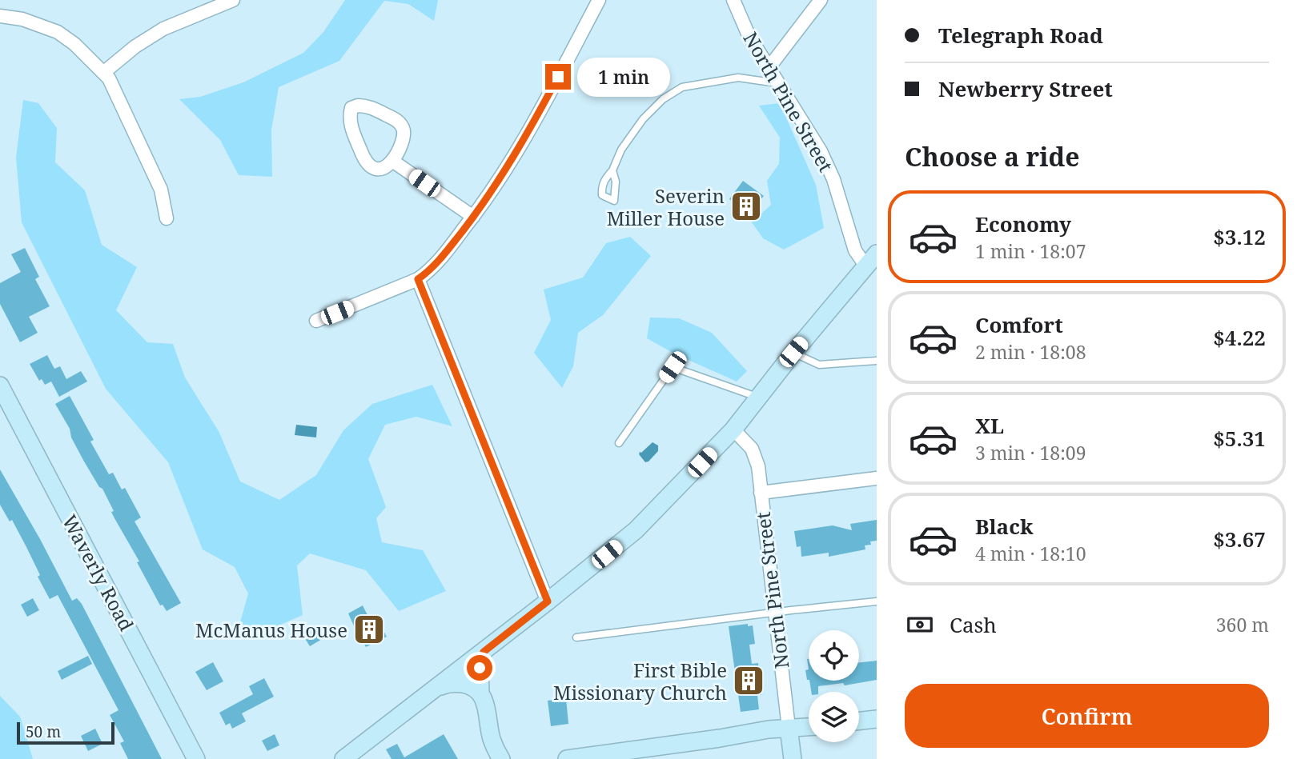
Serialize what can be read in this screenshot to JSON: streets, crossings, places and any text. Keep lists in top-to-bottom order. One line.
{"streets":{"street":["North Pine Street","Waverly Road"]},"places":{"building":["Severin Miller House","McManus House","First Bible Missionary Church"]},"scale_bar":"50 m","page":{"banner":["Telegraph Road","Newberry Street"],"bubble":"1 min","heading":"Choose a ride","list":[{"name":"Economy","note":"1 min · 18:07","value":"$3.12"},{"name":"Comfort","note":"2 min · 18:08","value":"$4.22"},{"name":"XL","note":"3 min · 18:09","value":"$5.31"},{"name":"Black","note":"4 min · 18:10","value":"$3.67"}],"pay":["Cash","360 m"],"buttons":"Confirm","scale":"50 m"}}
